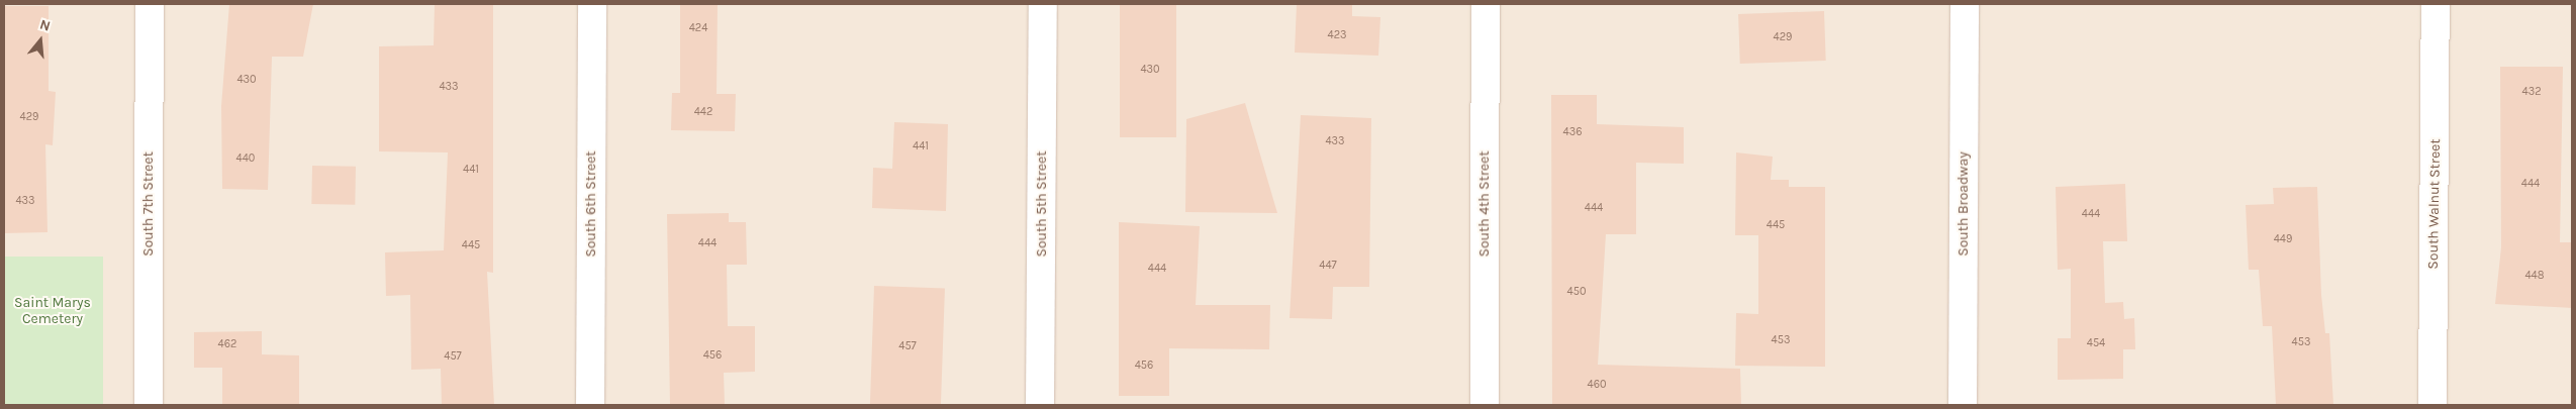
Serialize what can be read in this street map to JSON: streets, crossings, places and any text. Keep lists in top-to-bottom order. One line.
{"streets":{"street":["South 7th Street","South 6th Street","South 5th Street","South 4th Street","South Broadway","South Walnut Street"]},"parks":["Saint Marys Cemetery"],"house_numbers":["424","423","429","430","430","433","432","442","429","436","433","441","440","441","444","433","444","444","445","449","444","445","447","444","448","450","453","453","454","462","457","456","457","456","460"],"north":"top"}
